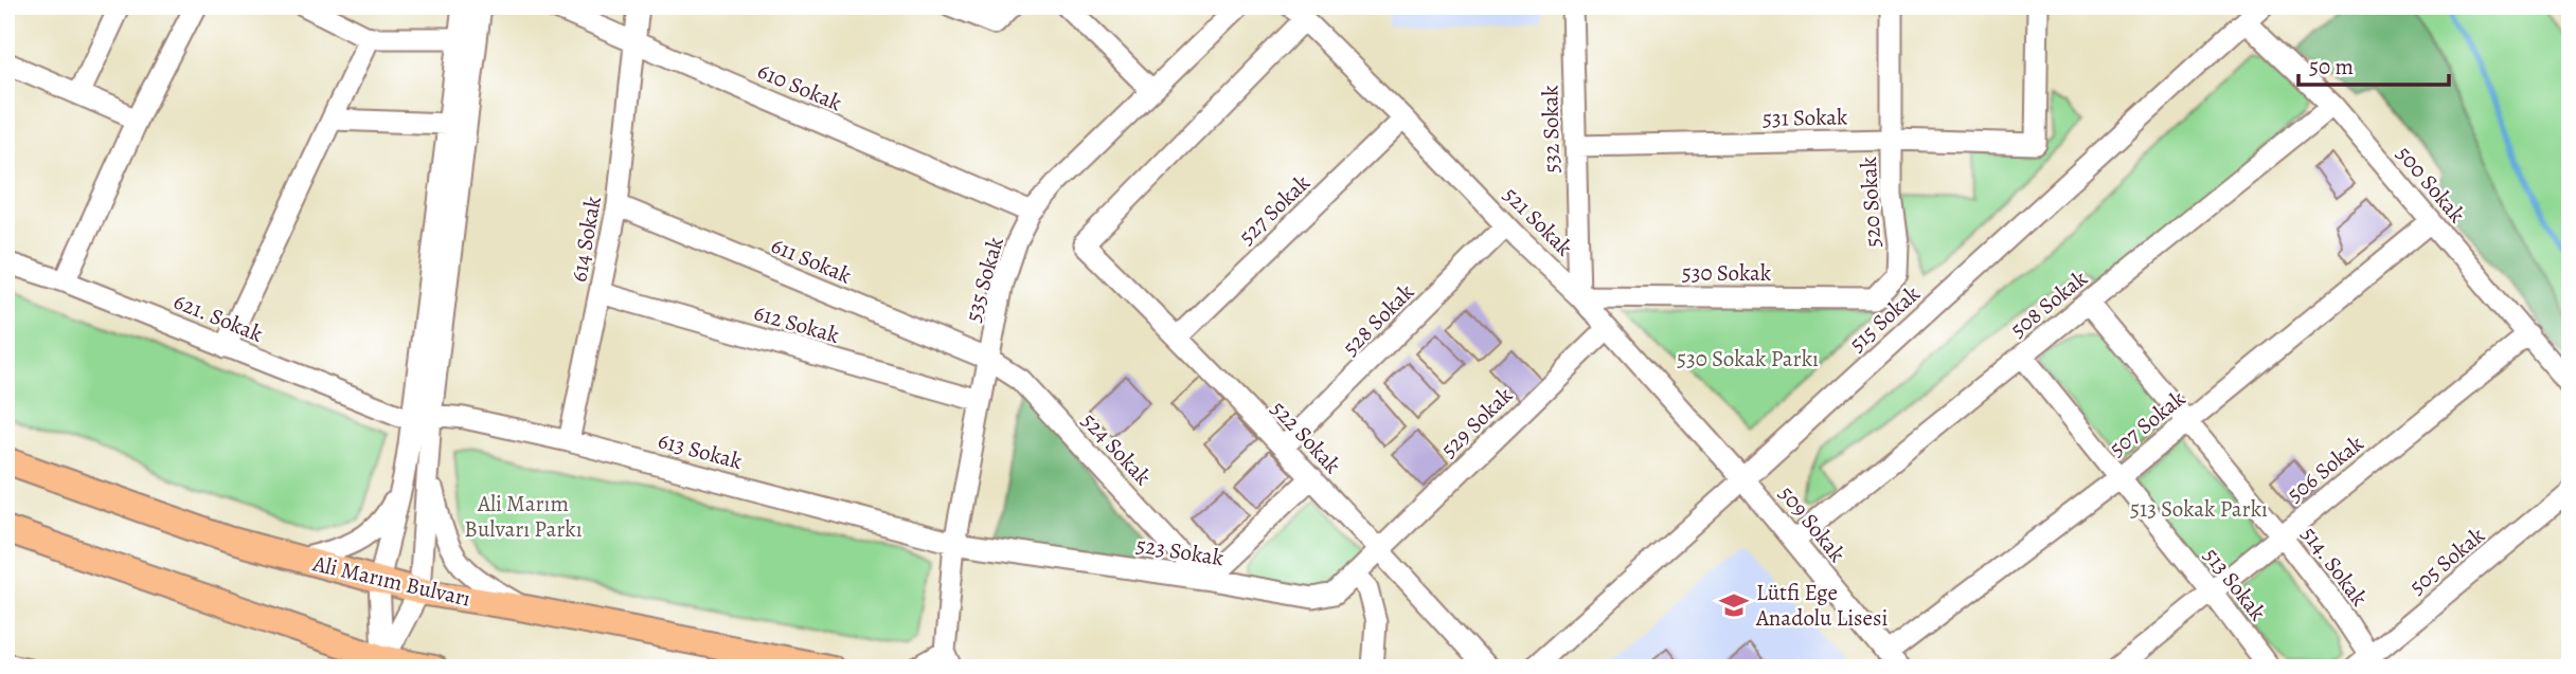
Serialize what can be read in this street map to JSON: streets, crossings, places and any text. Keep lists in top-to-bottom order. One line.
{"streets":{"main road":["Ali Marım Bulvarı"],"street":["610 Sokak","531 Sokak","532 Sokak","500 Sokak","520 Sokak","527 Sokak","521 Sokak","614 Sokak","611 Sokak","530 Sokak","535 Sokak","508 Sokak","621. Sokak","515 Sokak","528 Sokak","612 Sokak","529 Sokak","507 Sokak","522 Sokak","524 Sokak","613 Sokak","506 Sokak","509 Sokak","523 Sokak","505 Sokak","514. Sokak","513 Sokak"]},"crossings":[["610 Sokak","614 Sokak"],["610 Sokak","535 Sokak"],["531 Sokak","532 Sokak"],["531 Sokak","520 Sokak"],["532 Sokak","521 Sokak"],["532 Sokak","530 Sokak"],["500 Sokak","508 Sokak"],["500 Sokak","515 Sokak"],["500 Sokak","507 Sokak"],["500 Sokak","506 Sokak"],["520 Sokak","530 Sokak"],["527 Sokak","521 Sokak"],["527 Sokak","522 Sokak"],["521 Sokak","530 Sokak"],["521 Sokak","515 Sokak"],["521 Sokak","528 Sokak"],["521 Sokak","529 Sokak"],["521 Sokak","522 Sokak"],["521 Sokak","509 Sokak"],["614 Sokak","611 Sokak"],["614 Sokak","612 Sokak"],["614 Sokak","613 Sokak"],["611 Sokak","535 Sokak"],["611 Sokak","524 Sokak"],["535 Sokak","612 Sokak"],["535 Sokak","524 Sokak"],["535 Sokak","613 Sokak"],["535 Sokak","523 Sokak"],["508 Sokak","509 Sokak"],["508 Sokak","514. Sokak"],["508 Sokak","513 Sokak"],["621. Sokak","613 Sokak"],["515 Sokak","509 Sokak"],["528 Sokak","522 Sokak"],["529 Sokak","522 Sokak"],["529 Sokak","523 Sokak"],["507 Sokak","509 Sokak"],["507 Sokak","514. Sokak"],["507 Sokak","513 Sokak"],["522 Sokak","523 Sokak"],["524 Sokak","523 Sokak"],["613 Sokak","523 Sokak"],["506 Sokak","514. Sokak"],["506 Sokak","513 Sokak"],["505 Sokak","514. Sokak"]],"parks":["530 Sokak Parkı","Ali Marım Bulvarı Parkı","513 Sokak Parkı"],"places":{"school or university":["Lütfi Ege Anadolu Lisesi"]},"scale_bar":"50 m"}
